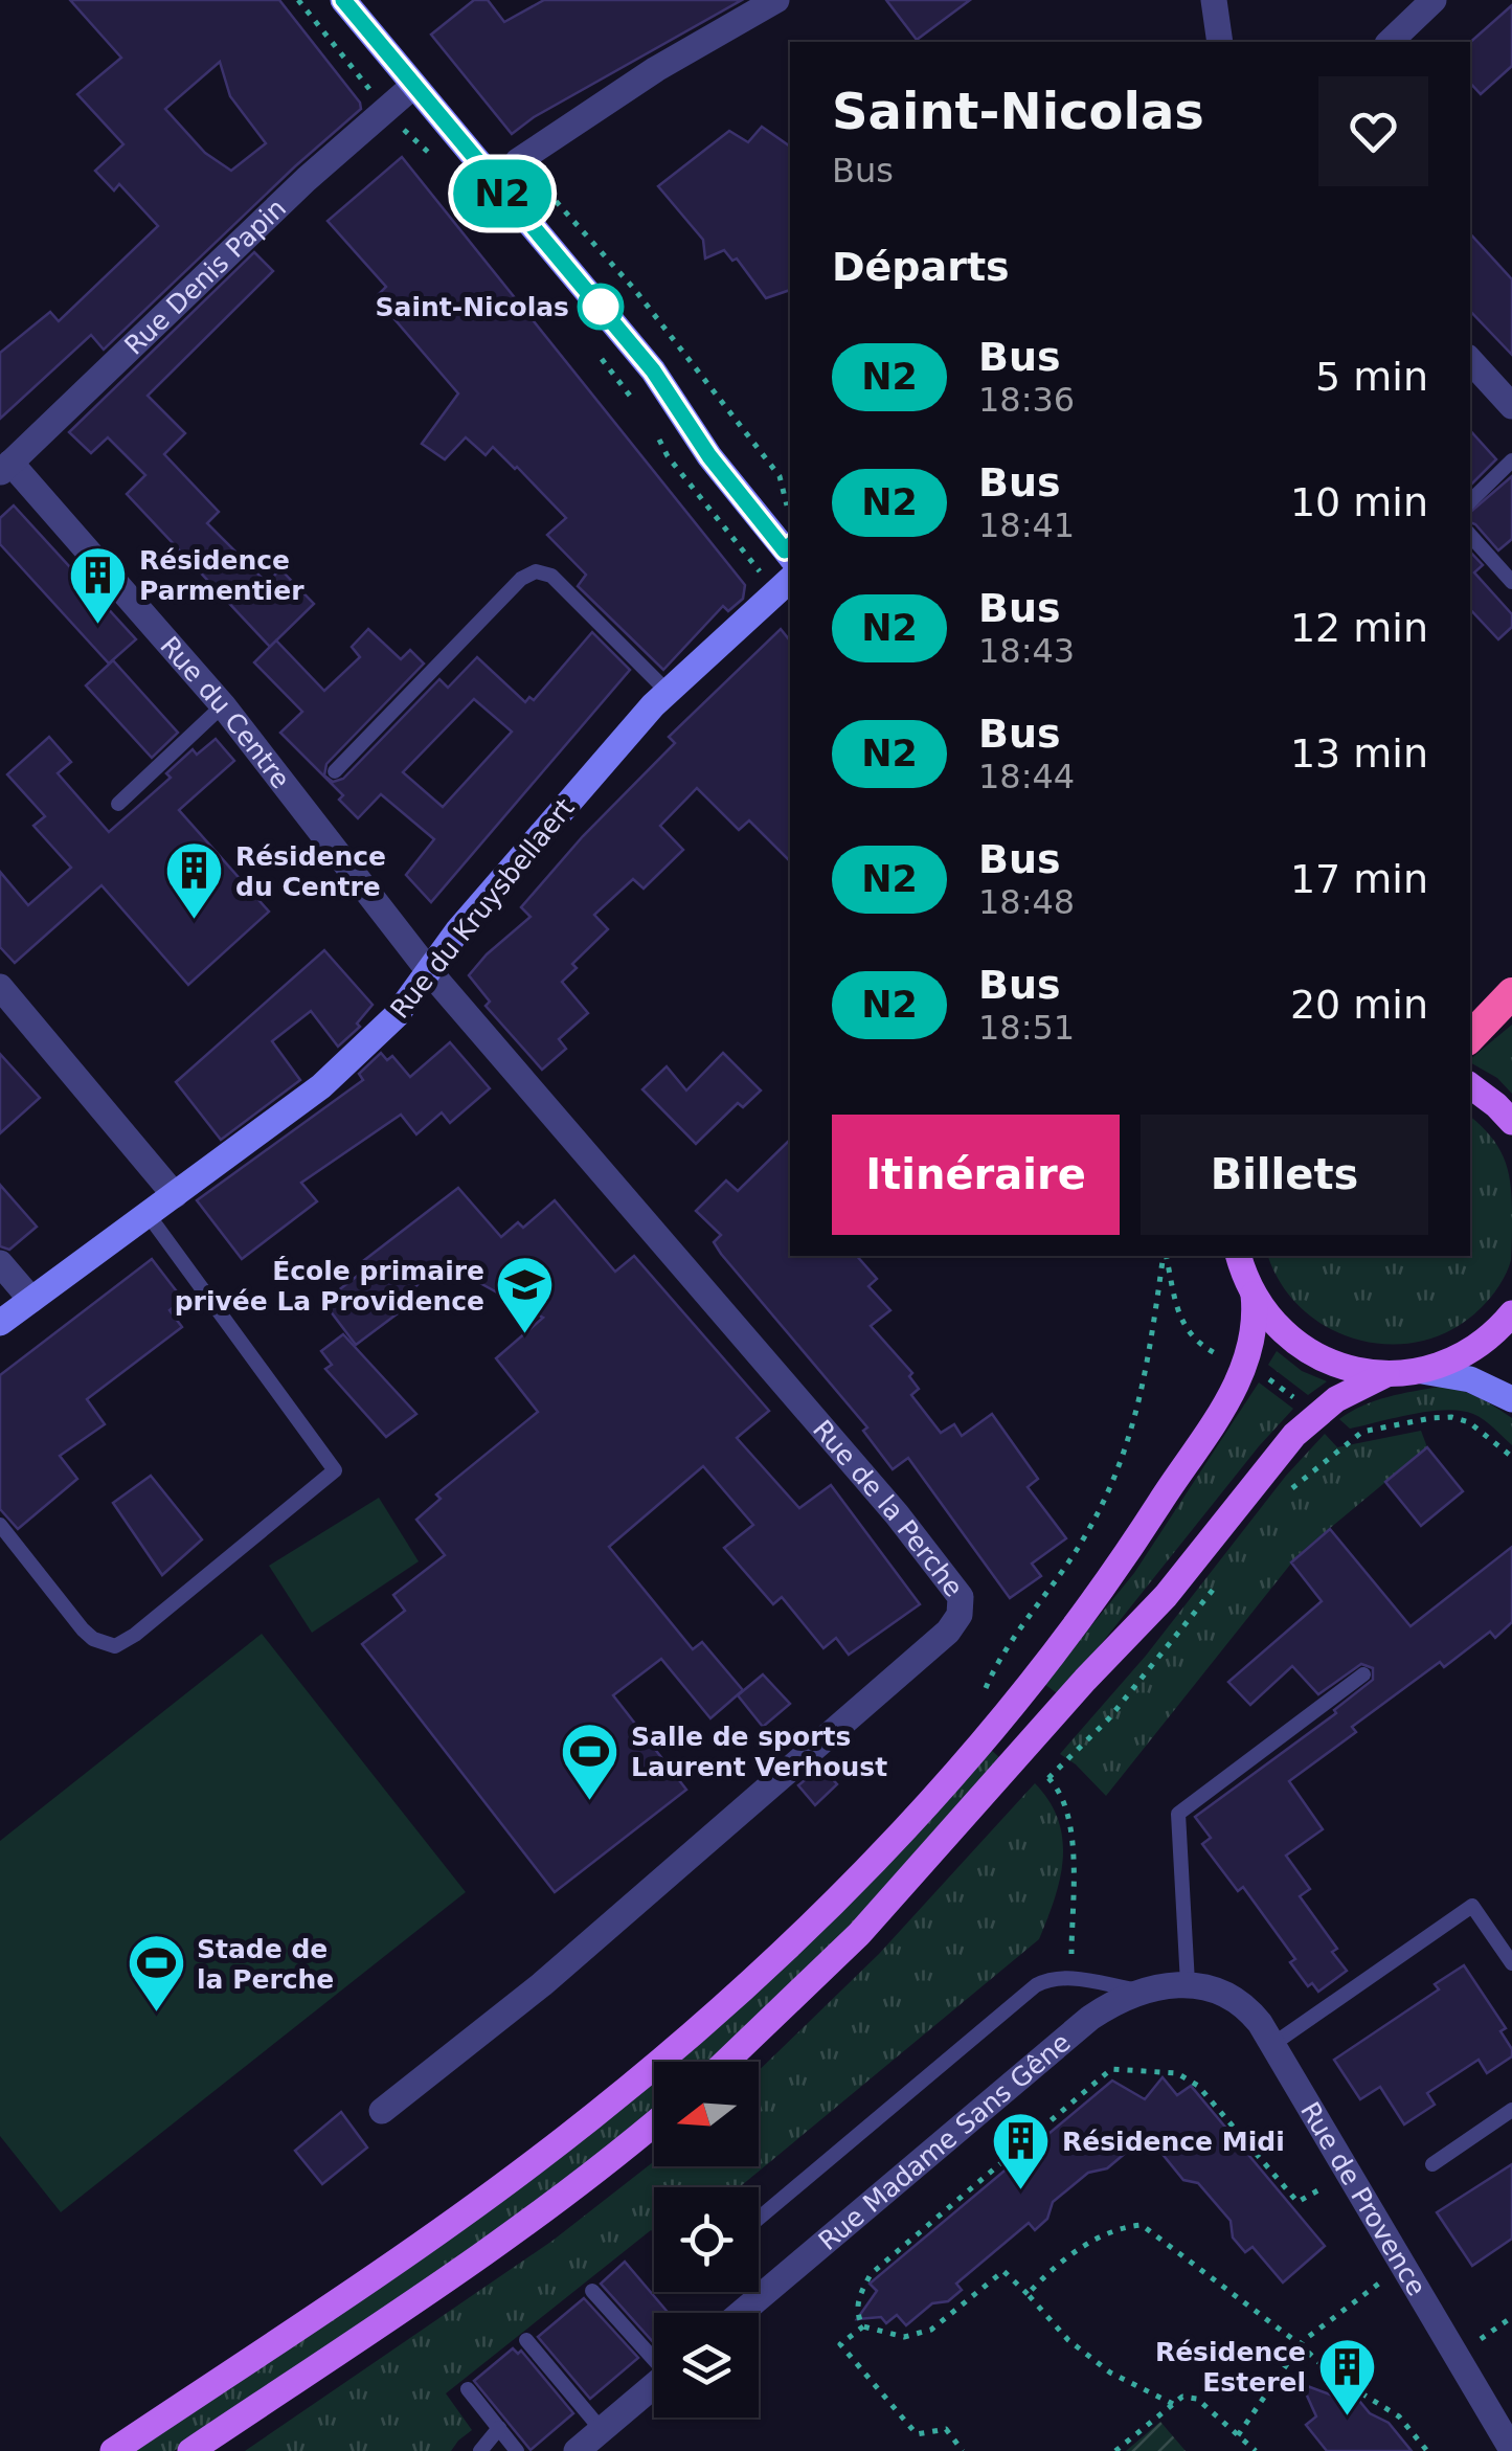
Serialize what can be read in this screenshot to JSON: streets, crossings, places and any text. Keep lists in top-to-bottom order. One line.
{"streets":{"street":["Rue Denis Papin","Rue du Centre","Rue du Kruysbellaert","Rue de la Perche","Rue Madame Sans Gêne","Rue de Provence"]},"crossings":[["Rue Denis Papin","Rue du Centre"],["Rue du Centre","Rue du Kruysbellaert"],["Rue du Centre","Rue de la Perche"],["Rue du Kruysbellaert","Rue de la Perche"],["Rue Madame Sans Gêne","Rue de Provence"]],"places":{"other":["Saint-Nicolas"],"building":["Résidence Parmentier","Résidence du Centre","Résidence Midi","Résidence Esterel"],"school or university":["École primaire privée La Providence"],"sports":["Salle de sports Laurent Verhoust","Stade de la Perche"]},"lines":["bus line N2"],"north":"left","page":{"on_map":"N2","heading":[["Saint-Nicolas","Bus"],"Départs"],"list":[{"mark":"N2","name":"Bus","note":"18:36","value":"5 min"},{"mark":"N2","name":"Bus","note":"18:41","value":"10 min"},{"mark":"N2","name":"Bus","note":"18:43","value":"12 min"},{"mark":"N2","name":"Bus","note":"18:44","value":"13 min"},{"mark":"N2","name":"Bus","note":"18:48","value":"17 min"},{"mark":"N2","name":"Bus","note":"18:51","value":"20 min"}],"buttons":["Itinéraire","Billets"]}}
